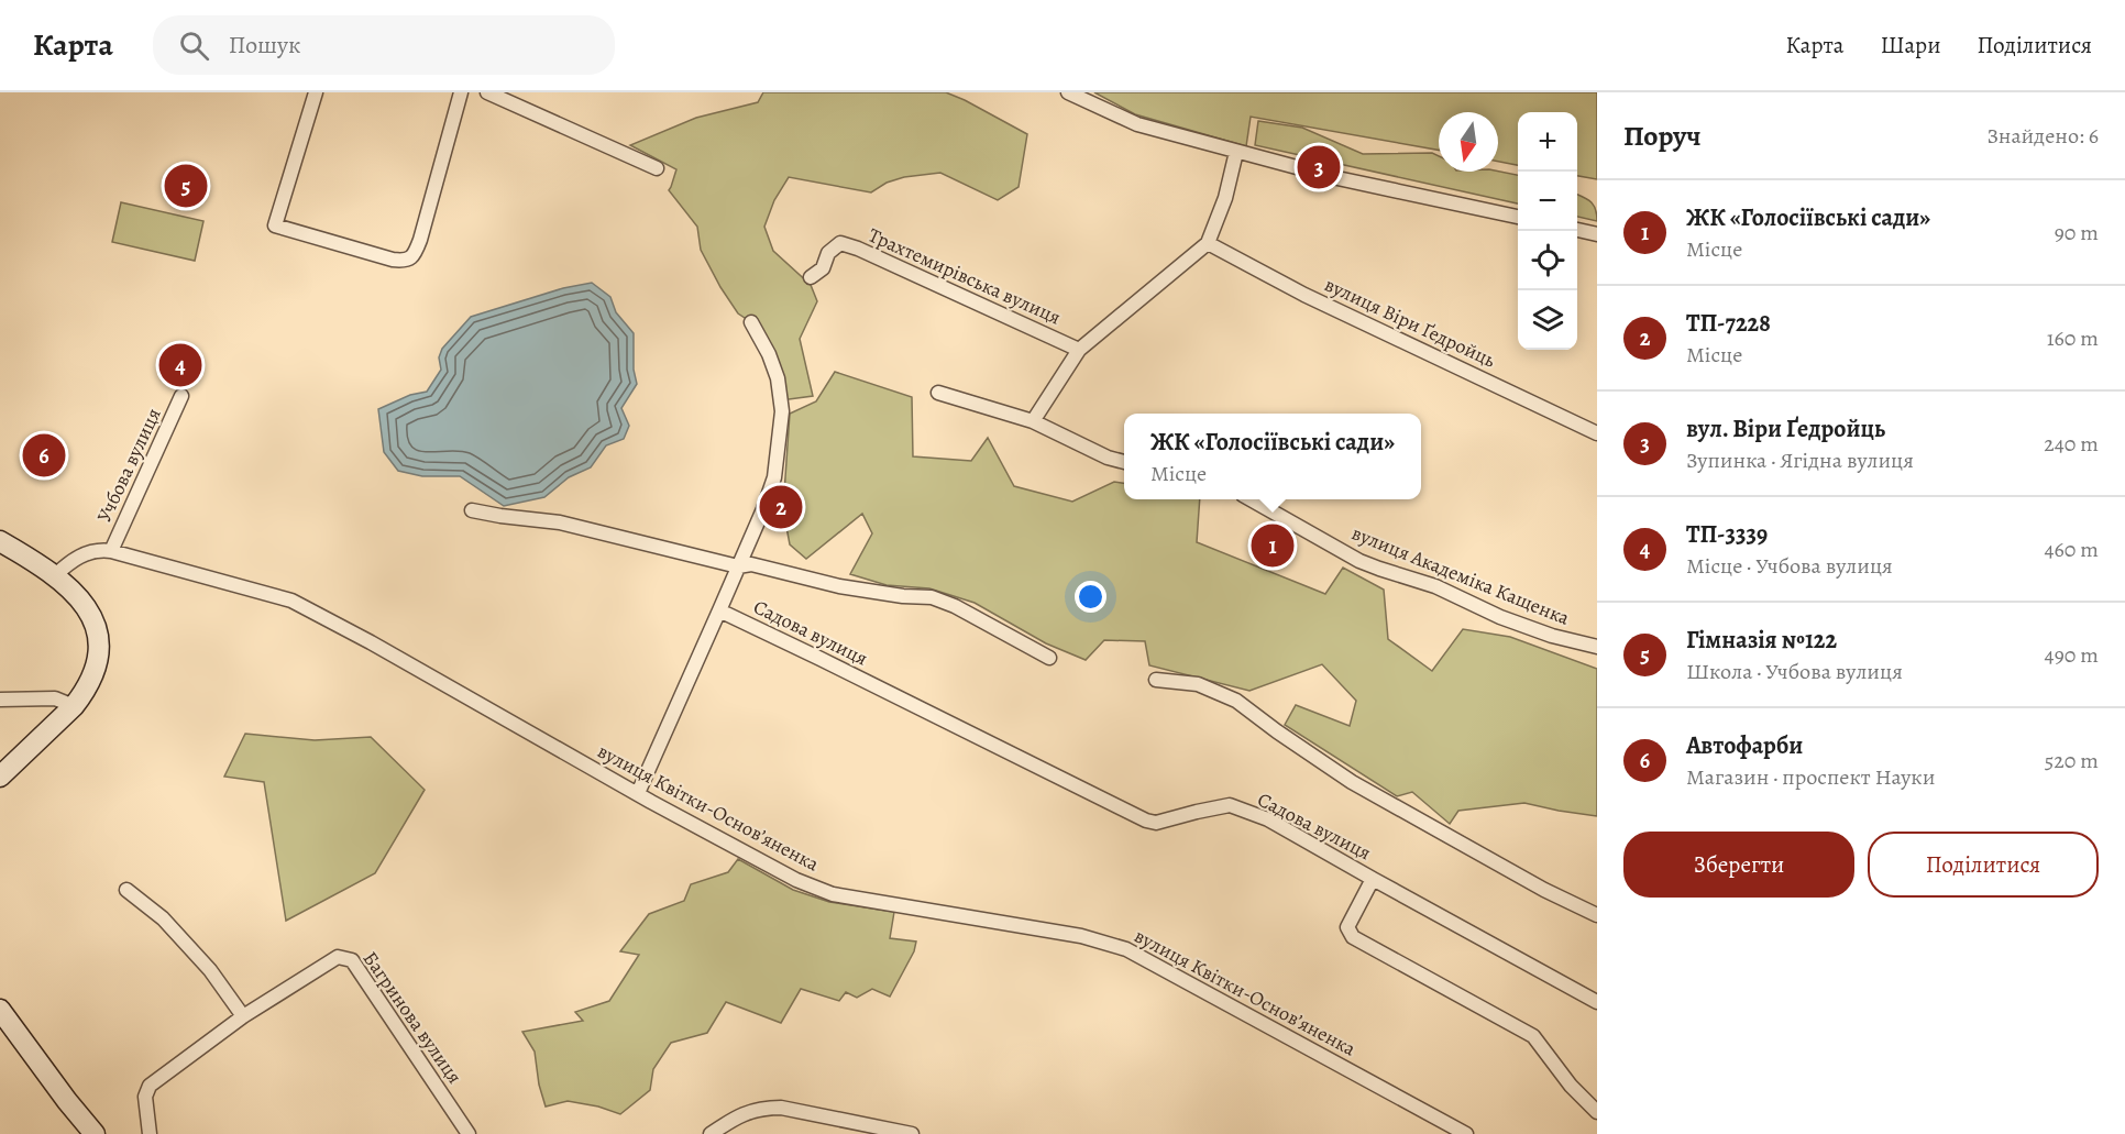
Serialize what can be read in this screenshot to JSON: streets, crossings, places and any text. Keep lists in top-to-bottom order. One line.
{"streets":{"street":["Трахтемирівська вулиця","вулиця Віри Ґедройць","Учбова вулиця","вулиця Академіка Кащенка","Садова вулиця","вулиця Квітки-Основ’яненка","Багринова вулиця"]},"crossings":[["Учбова вулиця","вулиця Квітки-Основ’яненка"]],"north":"bottom","page":{"header":"Карта","search":"Пошук","nav":["Карта","Шари","Поділитися"],"heading":["Поруч","Знайдено: 6"],"map_buttons":["+","−"],"pins":["3","5","4","6","2","1"],"list":[{"mark":"1","name":"ЖК «Голосіївські сади»","note":"Місце","value":"90 m"},{"mark":"2","name":"ТП-7228","note":"Місце","value":"160 m"},{"mark":"3","name":"вул. Віри Ґедройць","note":"Зупинка · Ягідна вулиця","value":"240 m"},{"mark":"4","name":"ТП-3339","note":"Місце · Учбова вулиця","value":"460 m"},{"mark":"5","name":"Гімназія №122","note":"Школа · Учбова вулиця","value":"490 m"},{"mark":"6","name":"Автофарби","note":"Магазин · проспект Науки","value":"520 m"}],"popup":["ЖК «Голосіївські сади»","Місце"],"buttons":["Зберегти","Поділитися"]}}
